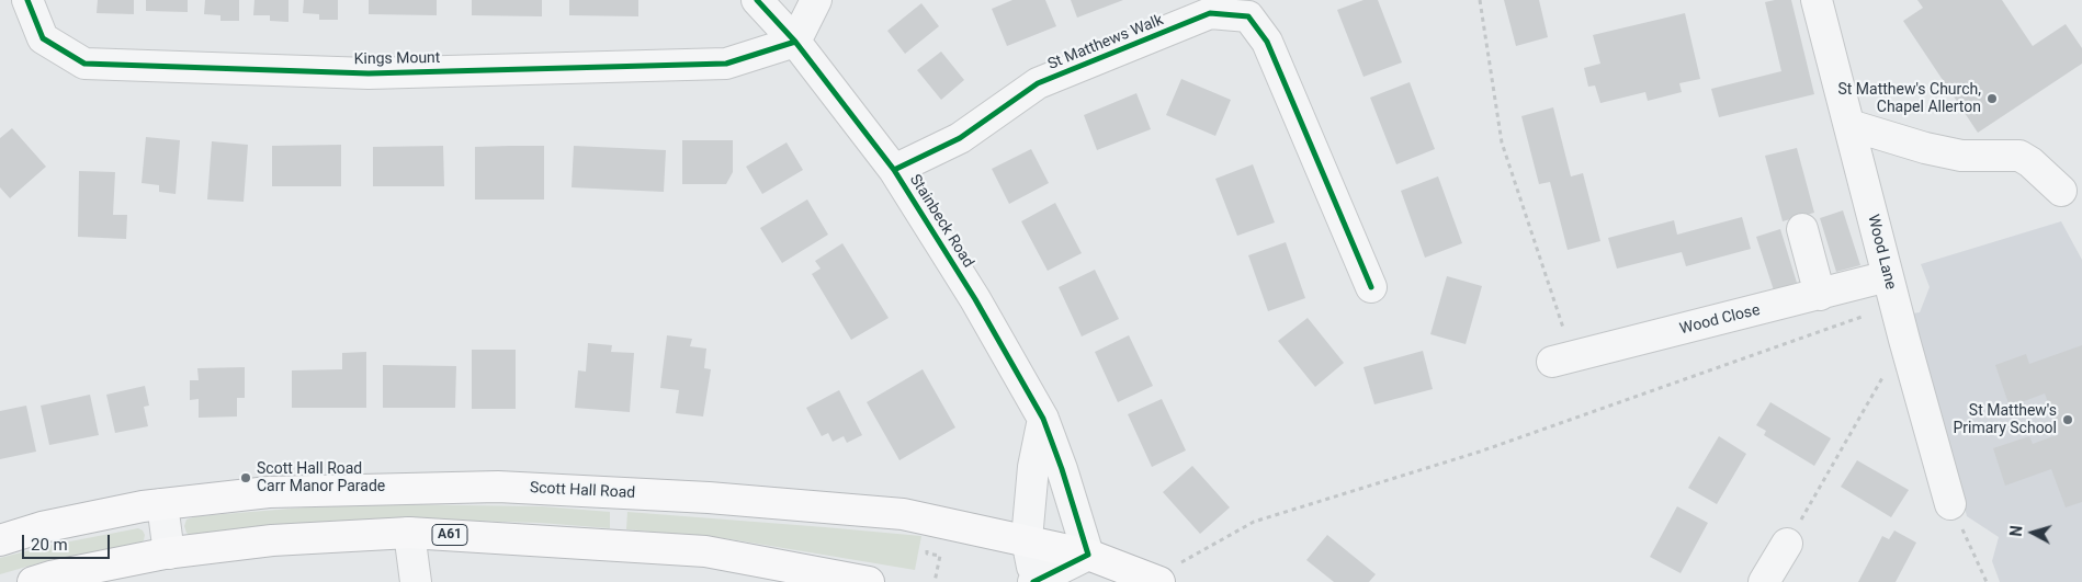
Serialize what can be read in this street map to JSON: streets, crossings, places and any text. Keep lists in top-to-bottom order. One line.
{"streets":{"highway":["Scott Hall Road","A61"],"street":["St Matthews Walk","Kings Mount","Stainbeck Road","Wood Lane","Wood Close"]},"crossings":[["St Matthews Walk","Stainbeck Road"],["Kings Mount","Stainbeck Road"],["Stainbeck Road","Scott Hall Road"],["Wood Lane","Wood Close"]],"places":["St Matthew's Church, Chapel Allerton","St Matthew's Primary School","Scott Hall Road Carr Manor Parade"],"scale_bar":"20 m","north":"left"}
